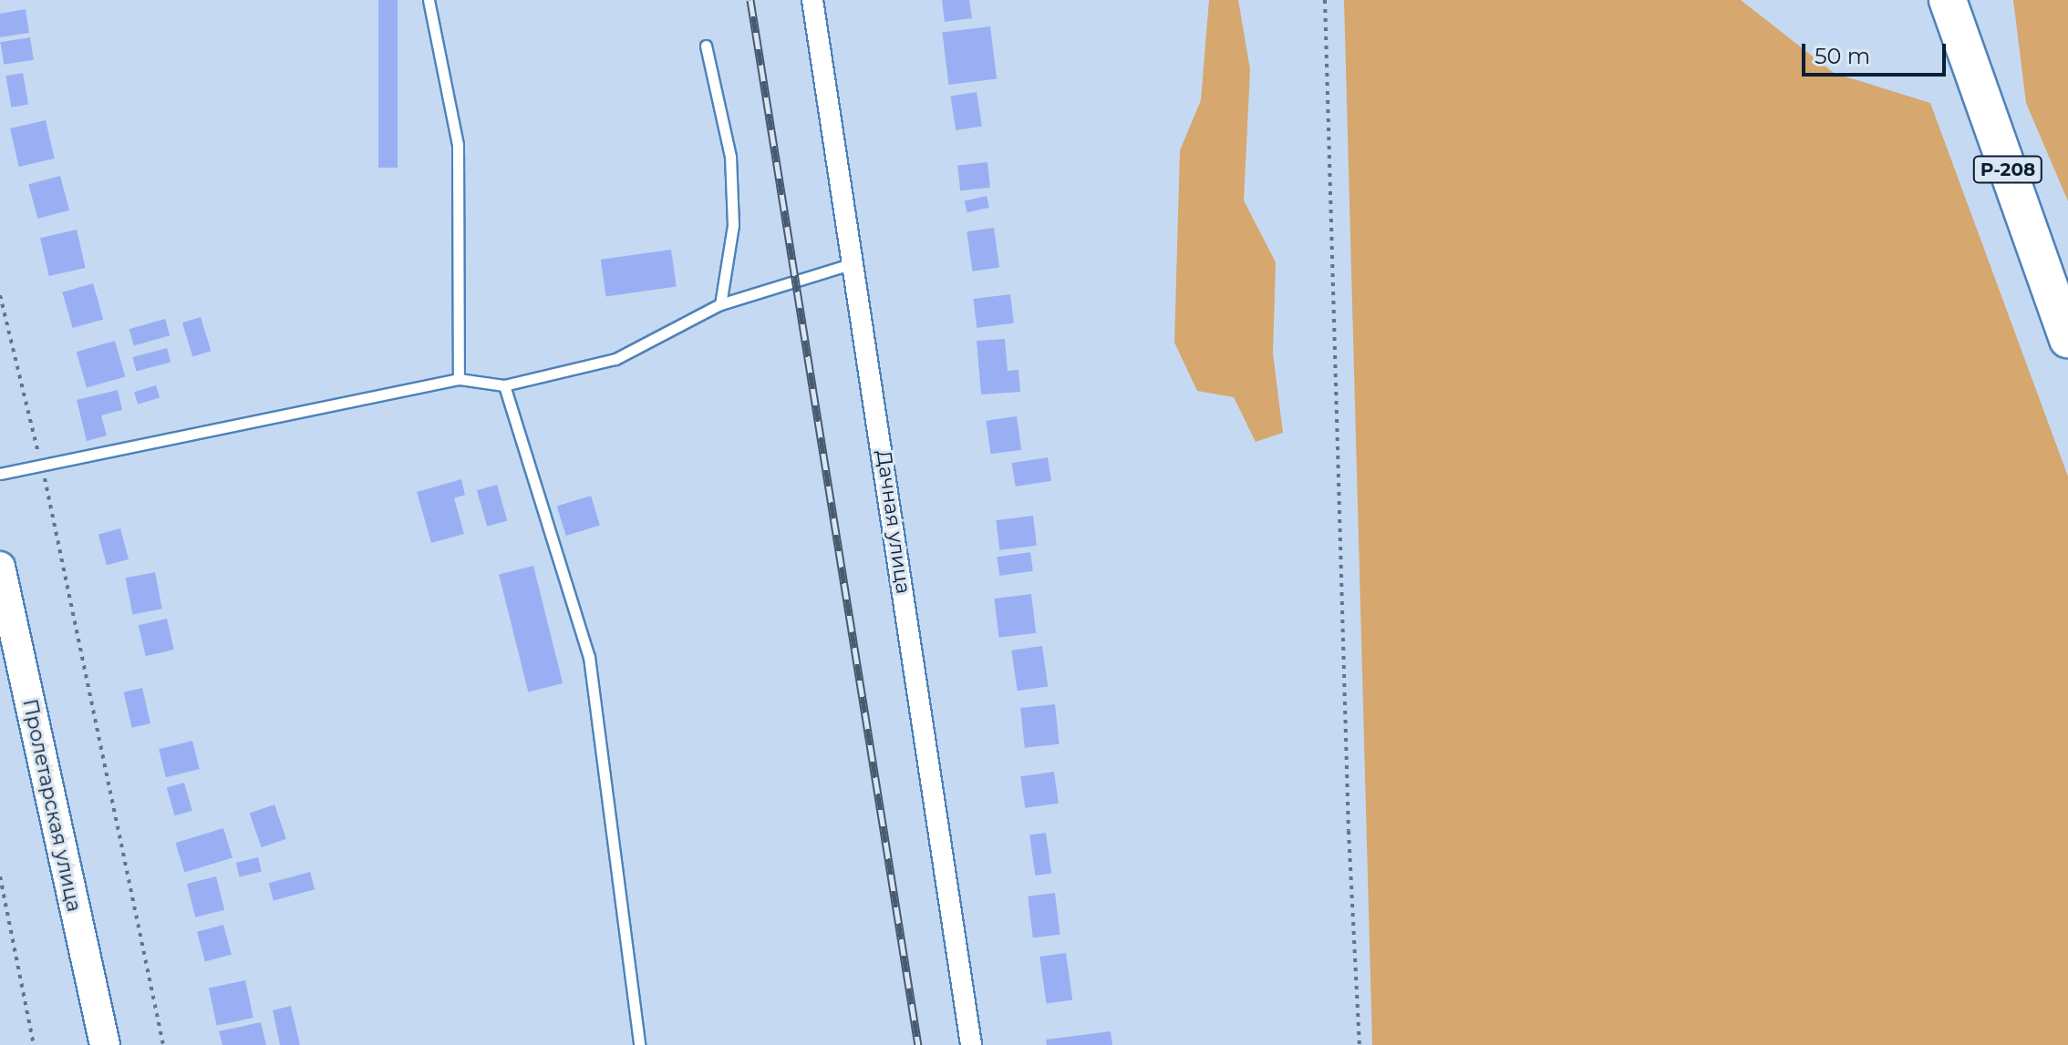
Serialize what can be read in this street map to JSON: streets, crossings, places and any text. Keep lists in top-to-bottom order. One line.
{"streets":{"highway":["Р-208"],"main road":["Пролетарская улица"],"street":["Дачная улица"]},"scale_bar":"50 m"}
